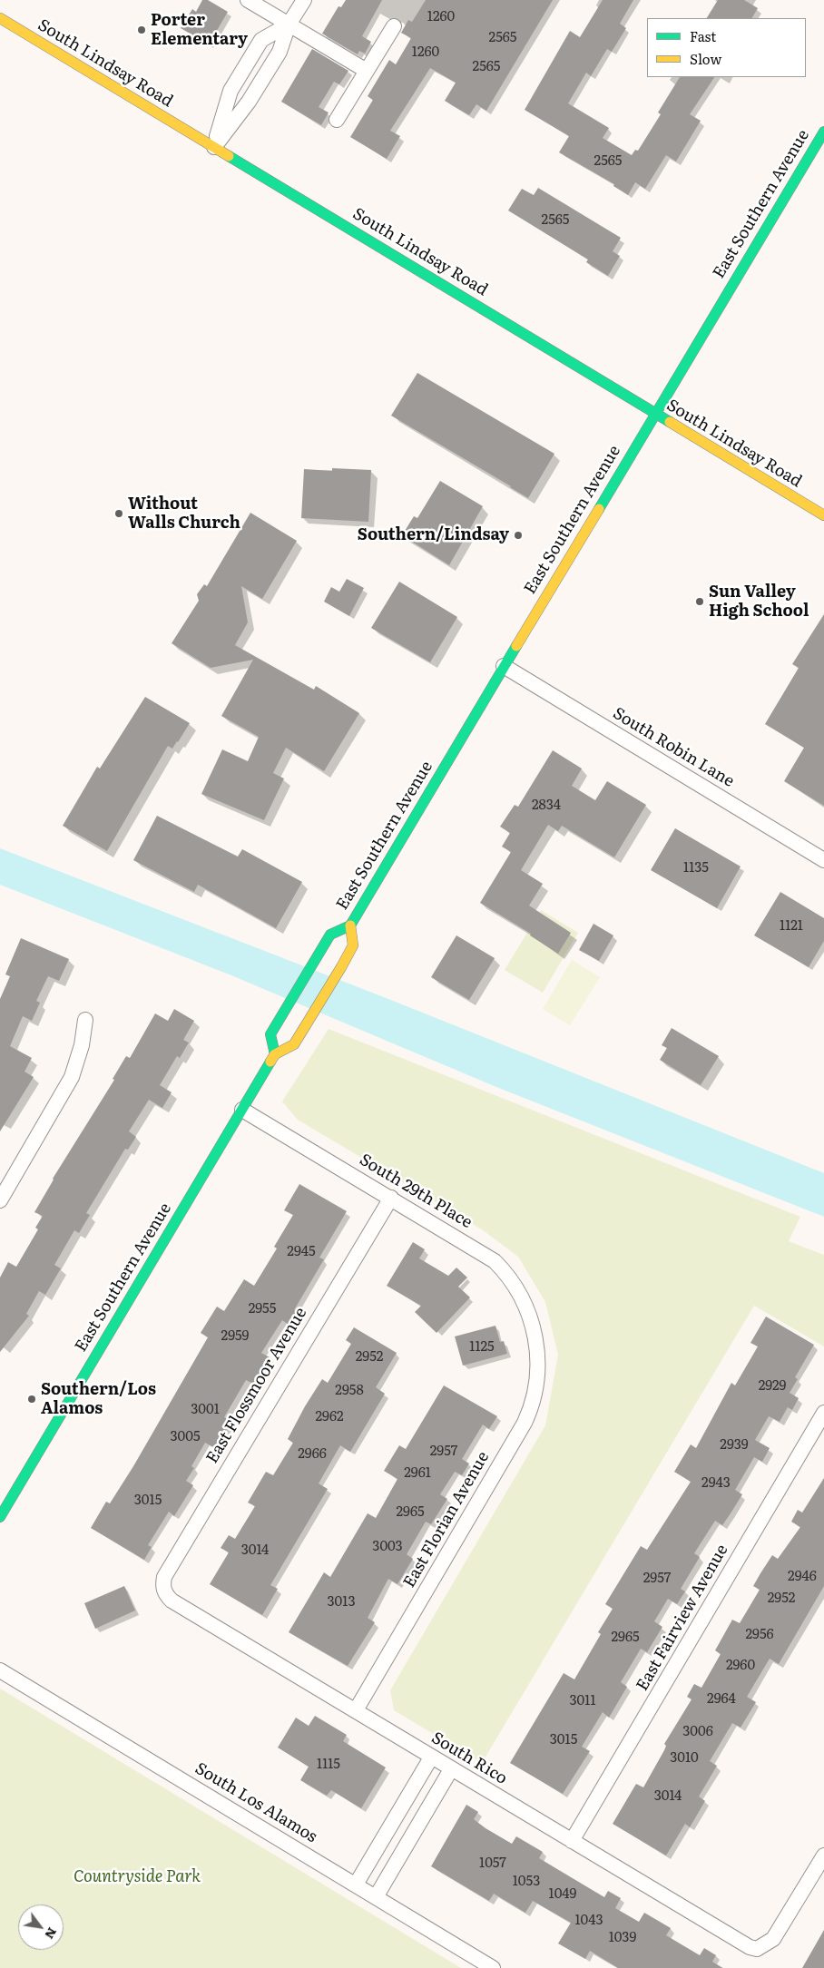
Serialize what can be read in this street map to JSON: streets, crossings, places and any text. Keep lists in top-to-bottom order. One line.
{"streets":{"main road":["South Lindsay Road","East Southern Avenue"],"street":["South Robin Lane","South 29th Place","East Flossmoor Avenue","East Florian Avenue","East Fairview Avenue","South Rico","South Los Alamos"]},"crossings":[["South Lindsay Road","East Southern Avenue"],["East Southern Avenue","South Robin Lane"],["East Southern Avenue","South 29th Place"],["South 29th Place","East Flossmoor Avenue"],["South 29th Place","East Florian Avenue"],["East Flossmoor Avenue","South Rico"],["East Florian Avenue","South Rico"],["East Fairview Avenue","South Rico"]],"parks":["Countryside Park"],"places":["Porter Elementary","Without Walls Church","Southern/Lindsay","Sun Valley High School","Southern/Los Alamos"],"house_numbers":["1260","2565","1260","2565","2565","2565","2834","1135","1121","2945","2955","2959","1125","2952","2929","2958","3001","2962","3005","2939","2957","2966","2961","2943","3015","2965","3003","3014","2946","2957","2952","3013","2956","2965","2960","2964","3011","3006","3015","3010","1115","3014","1057","1053","1049","1043","1039"],"legend":["Fast","Slow"],"north":"bottom right"}
